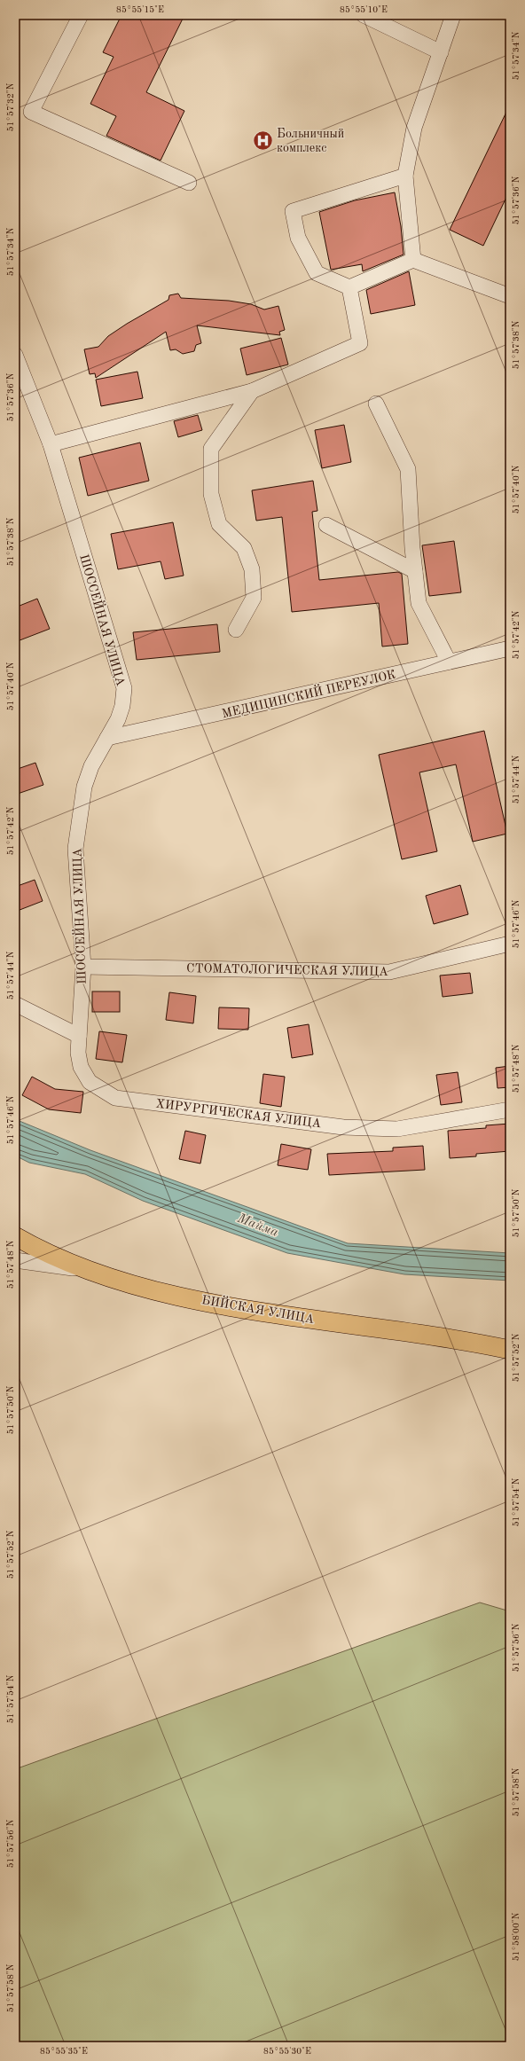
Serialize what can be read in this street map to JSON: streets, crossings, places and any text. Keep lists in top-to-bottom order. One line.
{"streets":{"main road":["БИЙСКАЯ УЛИЦА"],"street":["ШОССЕЙНАЯ УЛИЦА","МЕДИЦИНСКИЙ ПЕРЕУЛОК","СТОМАТОЛОГИЧЕСКАЯ УЛИЦА","ХИРУРГИЧЕСКАЯ УЛИЦА"]},"crossings":[["ШОССЕЙНАЯ УЛИЦА","МЕДИЦИНСКИЙ ПЕРЕУЛОК"],["ШОССЕЙНАЯ УЛИЦА","СТОМАТОЛОГИЧЕСКАЯ УЛИЦА"],["ШОССЕЙНАЯ УЛИЦА","ХИРУРГИЧЕСКАЯ УЛИЦА"]],"water":["Майма"],"places":{"hospital":["Больничный комплекс"]},"coordinates":["85°55'15\"E","85°55'10\"E","51°57'34\"N","51°57'32\"N","51°57'36\"N","51°57'38\"N","51°57'40\"N","51°57'42\"N","51°57'44\"N","51°57'46\"N","51°57'48\"N","51°57'50\"N","51°57'52\"N","51°57'54\"N","51°57'56\"N","51°57'58\"N","51°58'00\"N","85°55'35\"E","85°55'30\"E"]}
